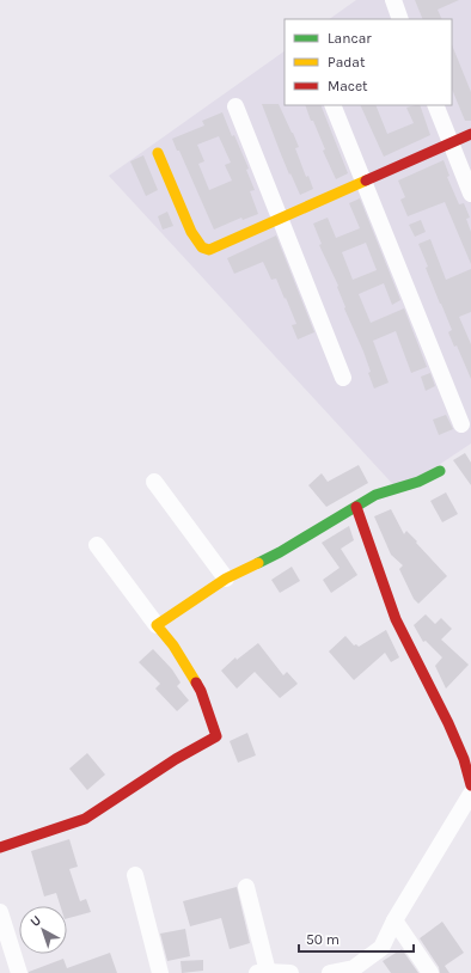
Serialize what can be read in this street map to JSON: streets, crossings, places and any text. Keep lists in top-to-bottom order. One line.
{"legend":["Lancar","Padat","Macet"],"scale_bar":"50 m","north":"top left"}
